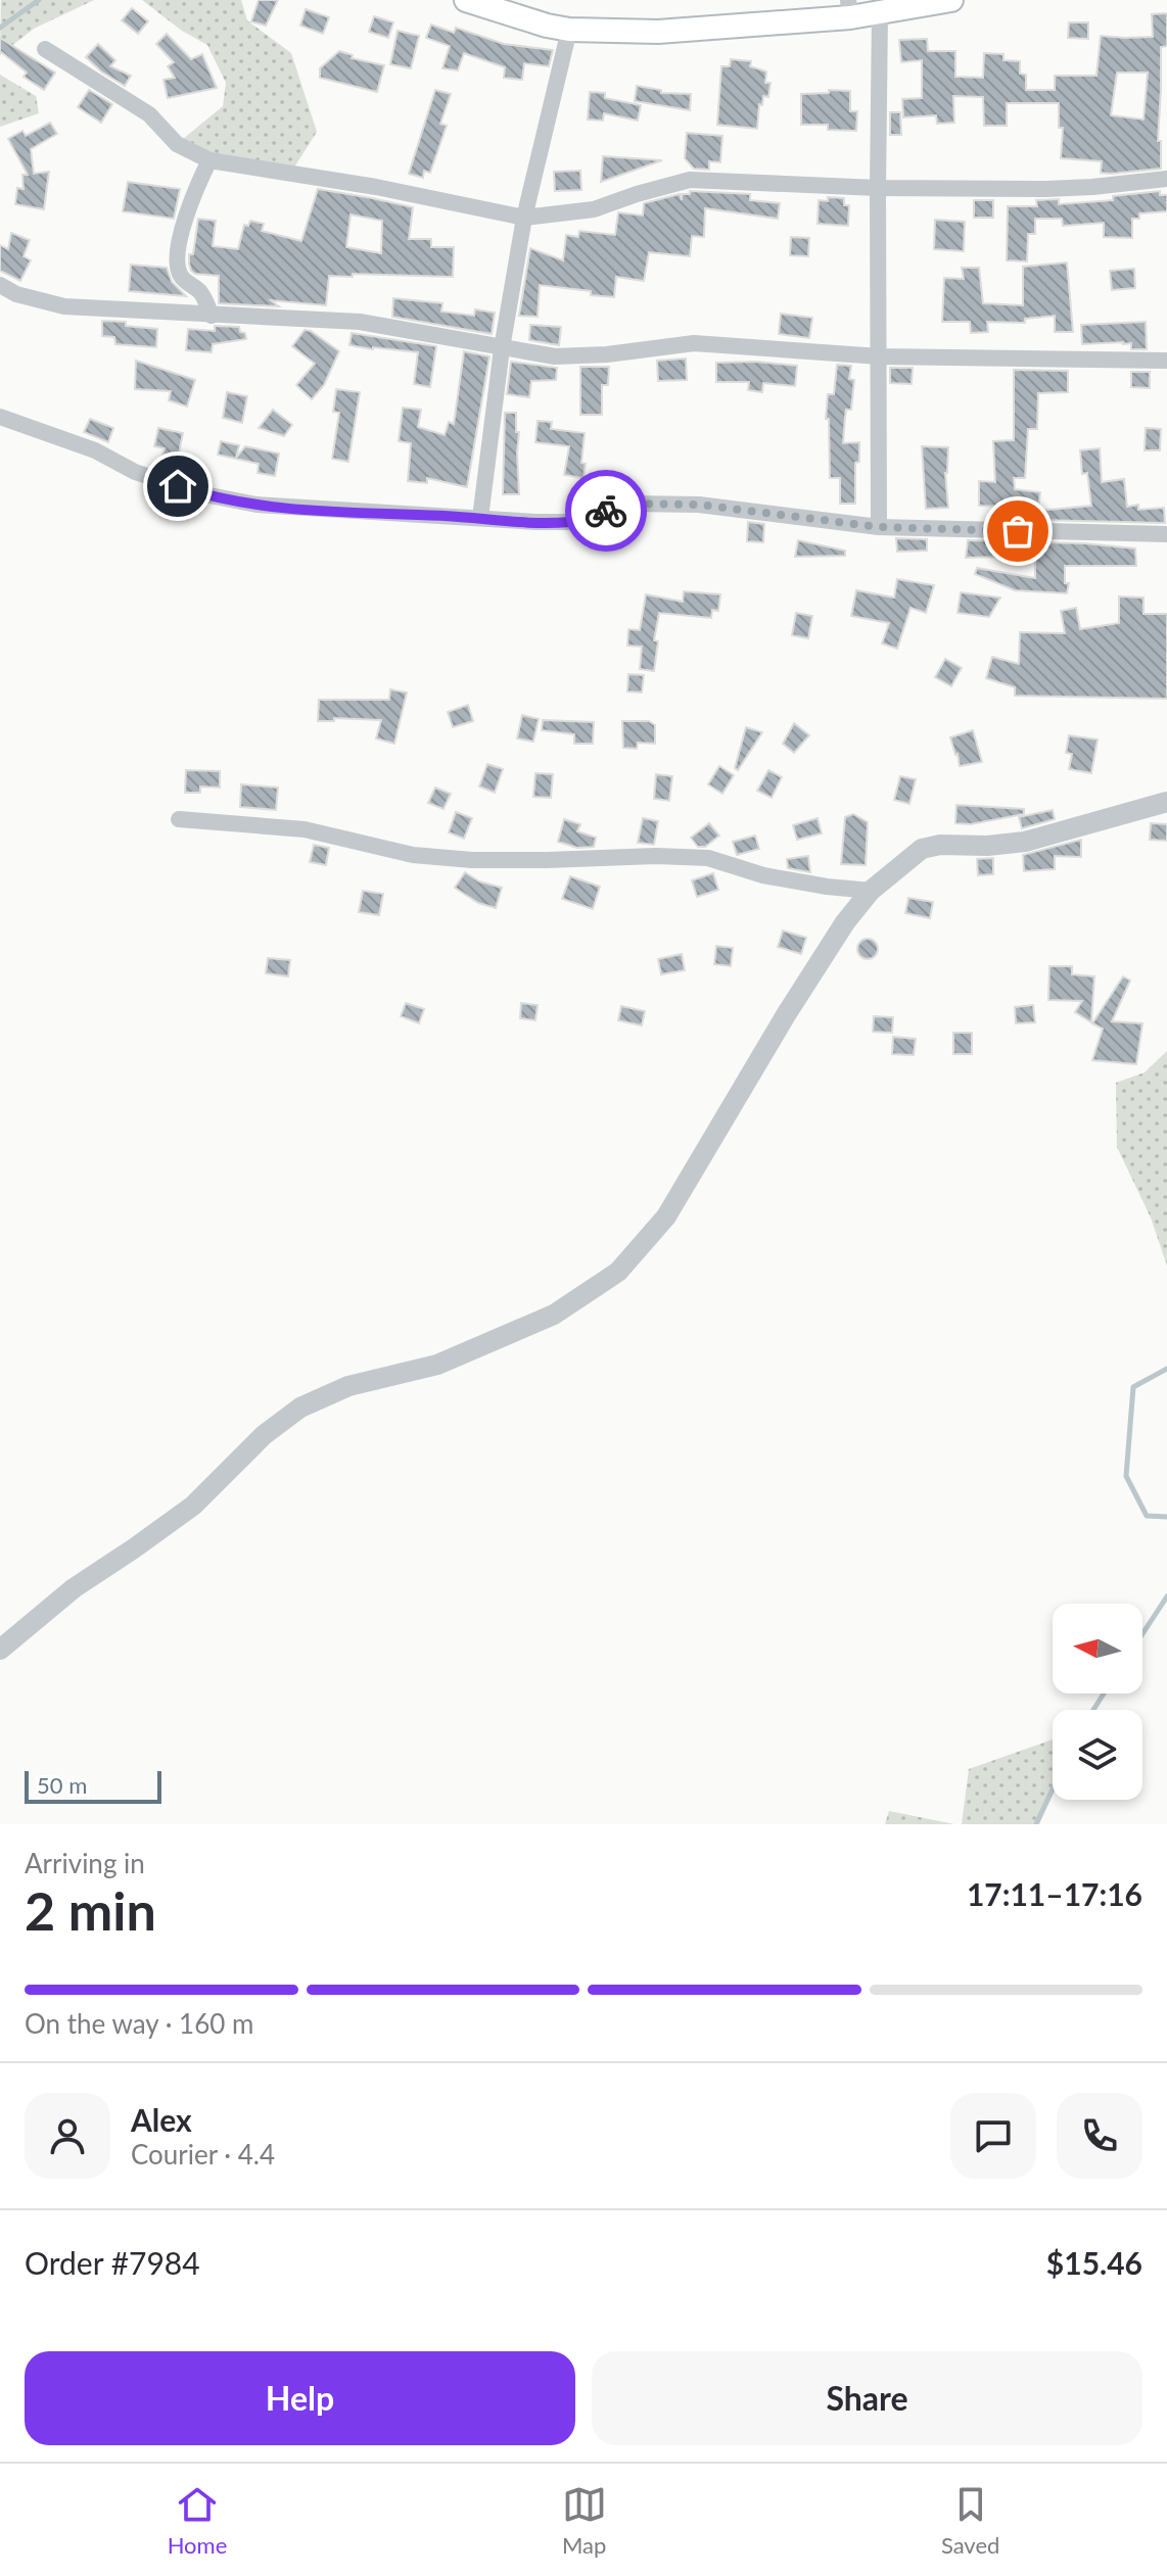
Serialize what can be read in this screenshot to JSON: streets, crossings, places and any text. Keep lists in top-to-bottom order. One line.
{"scale_bar":"50 m","north":"left","page":{"scale":"50 m","heading":["2 min","Arriving in","17:11–17:16"],"panel":["Alex","Courier · 4.4","Order #7984","$15.46"],"bar":"On the way · 160 m","buttons":["Help","Share"],"tabs":["Home","Map","Saved"]}}
